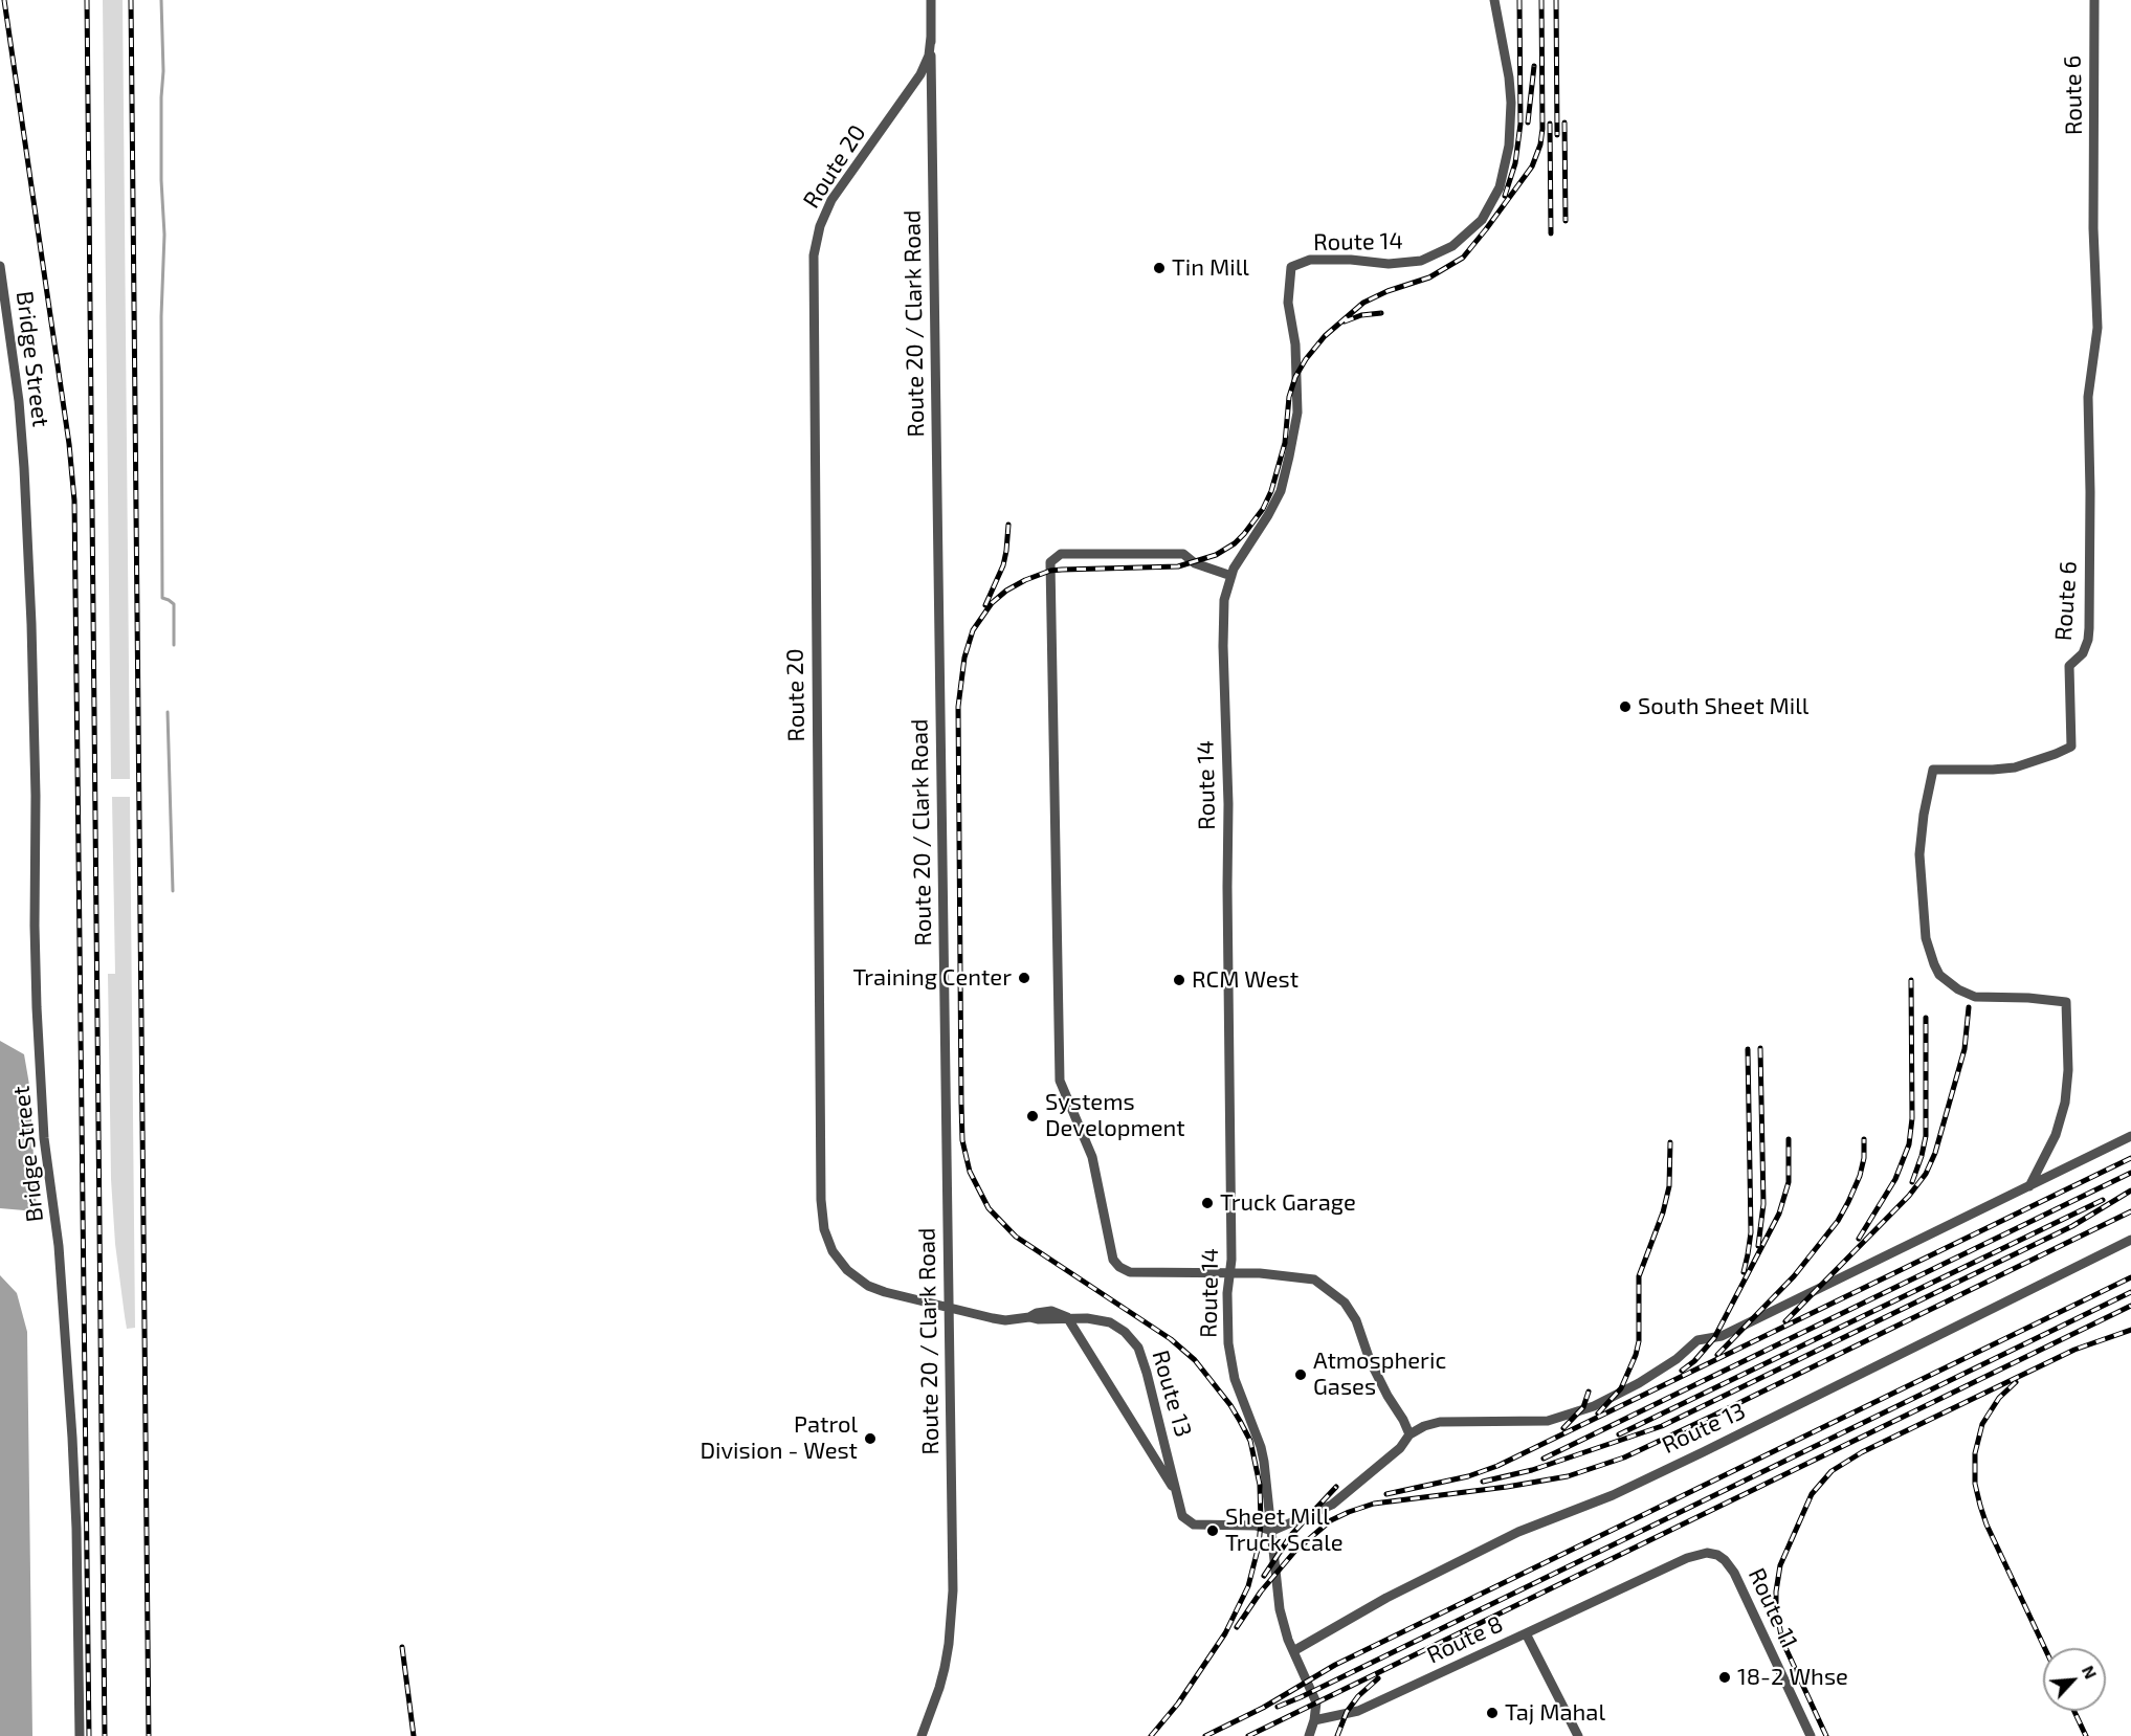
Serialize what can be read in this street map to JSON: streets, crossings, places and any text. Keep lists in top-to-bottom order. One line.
{"streets":{"street":["Route 6","Route 20","Route 14","Route 20 / Clark Road","Bridge Street","Route 13","Route 11","Route 8"]},"crossings":[["Route 20","Route 20 / Clark Road"],["Route 20","Route 13"],["Route 14","Route 13"],["Route 14","Route 8"],["Route 20 / Clark Road","Route 13"],["Route 11","Route 8"]],"places":["Tin Mill","South Sheet Mill","Training Center","RCM West","Systems Development","Truck Garage","Atmospheric Gases","Patrol Division - West","Sheet Mill Truck Scale","18-2 Whse","Taj Mahal"],"north":"top right"}
